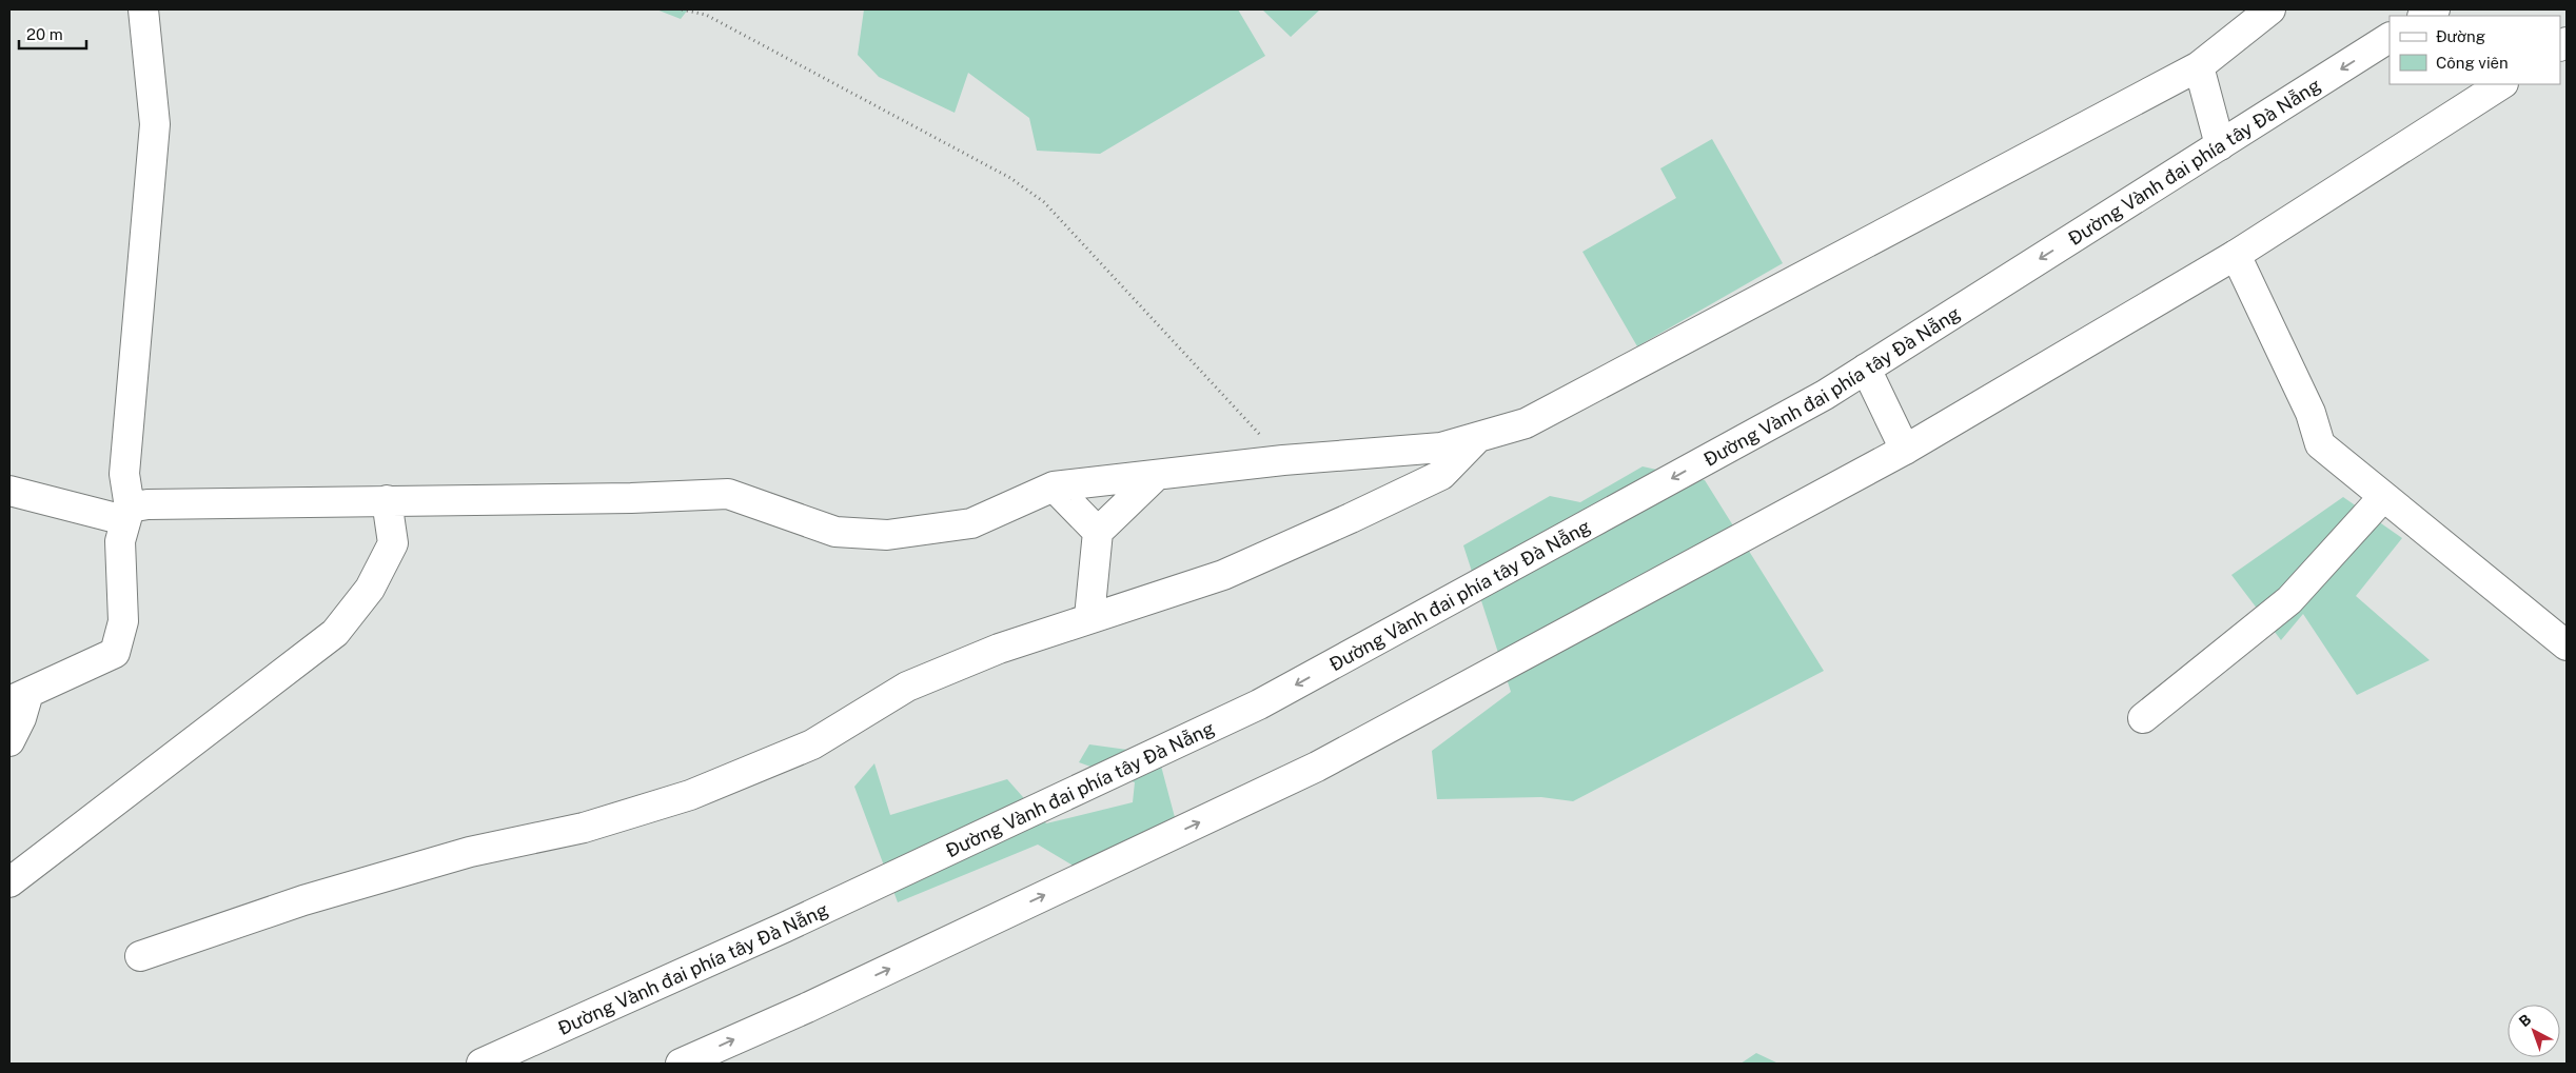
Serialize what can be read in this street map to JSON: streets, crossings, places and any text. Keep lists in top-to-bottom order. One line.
{"streets":{"street":["Đường Vành đai phía tây Đà Nẵng"]},"legend":["Đường","Công viên"],"scale_bar":"20 m","north":"top left"}
